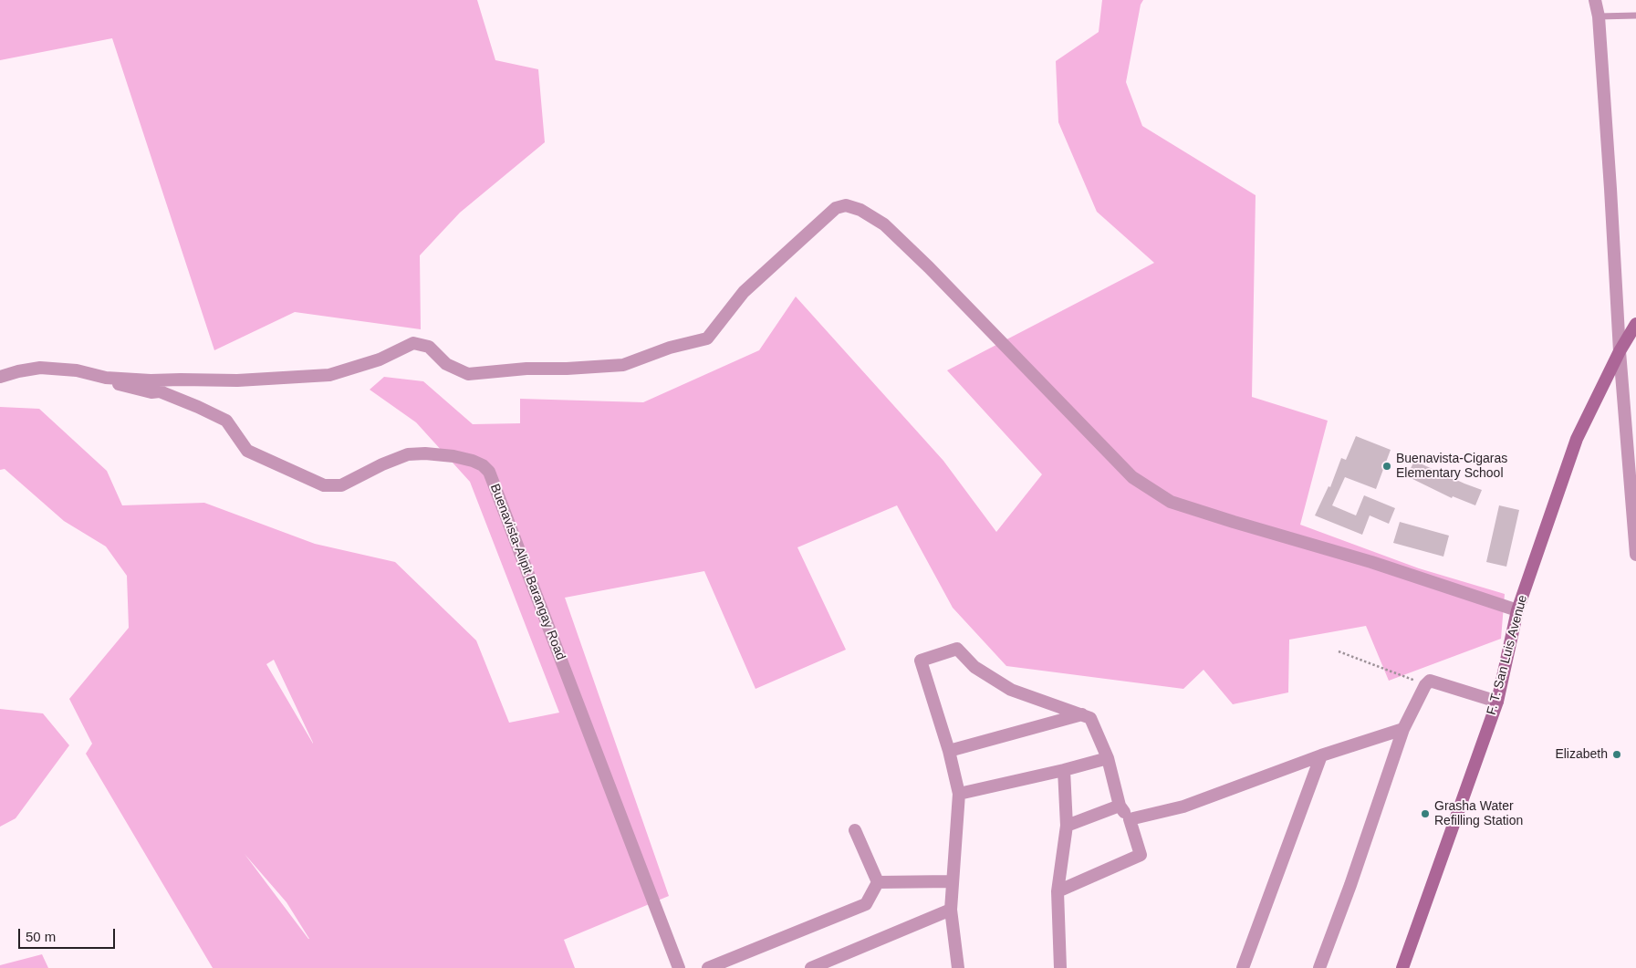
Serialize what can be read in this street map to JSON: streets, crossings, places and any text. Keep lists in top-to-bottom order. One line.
{"streets":{"main road":["F. T. San Luis Avenue"],"street":["Buenavista-Alipit Barangay Road"]},"places":["Buenavista-Cigaras Elementary School","Elizabeth","Grasha Water Refilling Station"],"scale_bar":"50 m"}
